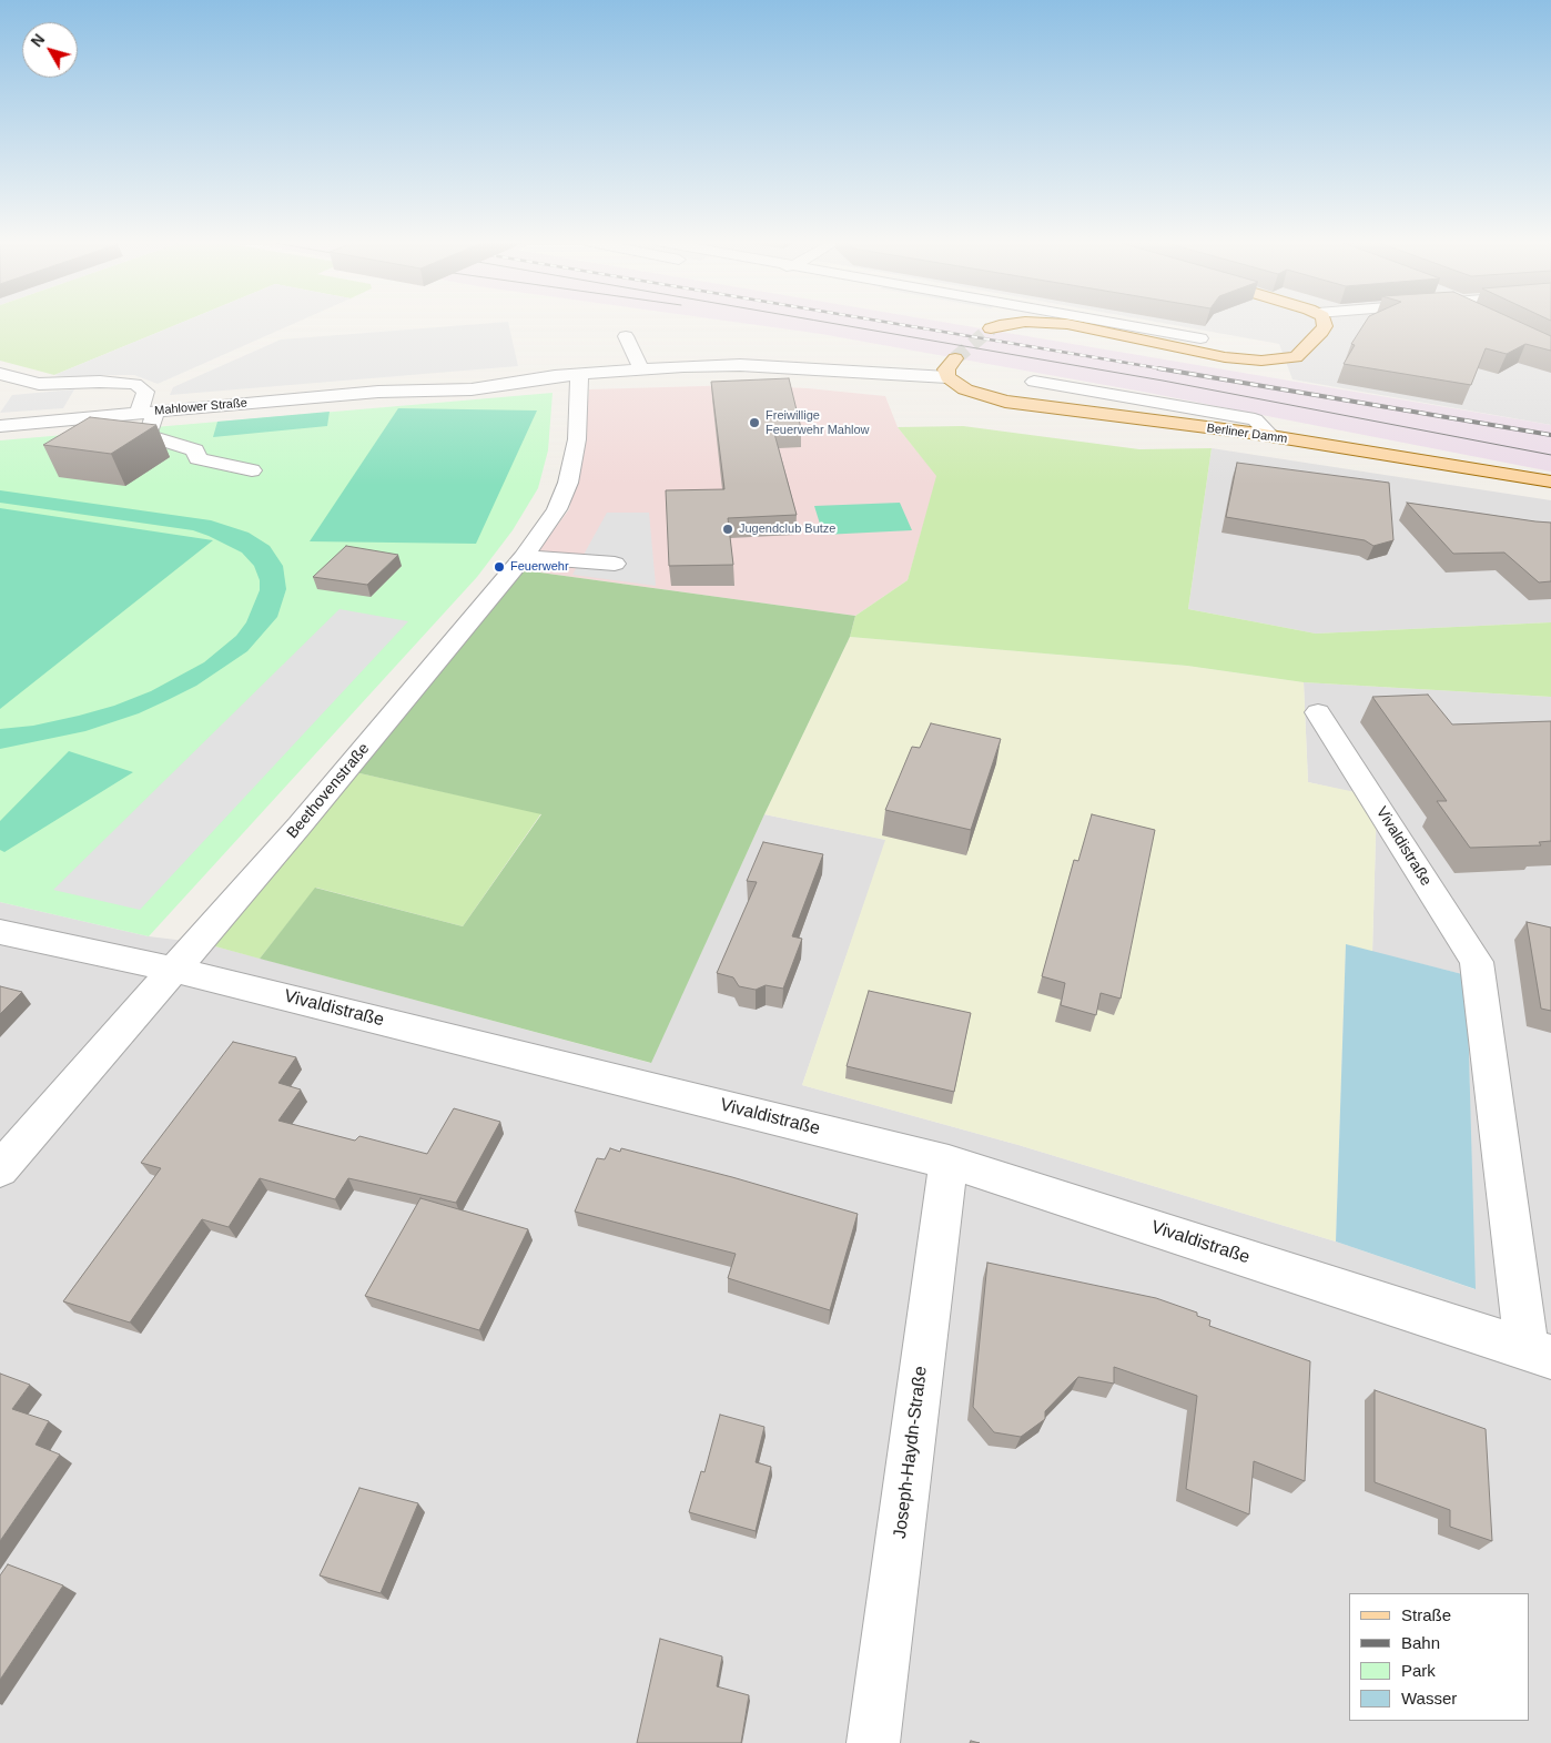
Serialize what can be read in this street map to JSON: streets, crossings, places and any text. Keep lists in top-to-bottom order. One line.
{"streets":{"main road":["Berliner Damm"],"street":["Mahlower Straße","Beethovenstraße","Vivaldistraße","Joseph-Haydn-Straße"]},"crossings":[["Mahlower Straße","Berliner Damm"],["Mahlower Straße","Beethovenstraße"],["Beethovenstraße","Vivaldistraße"],["Vivaldistraße","Joseph-Haydn-Straße"]],"places":["Freiwillige Feuerwehr Mahlow","Jugendclub Butze","Feuerwehr"],"legend":["Straße","Bahn","Park","Wasser"],"north":"top left"}
